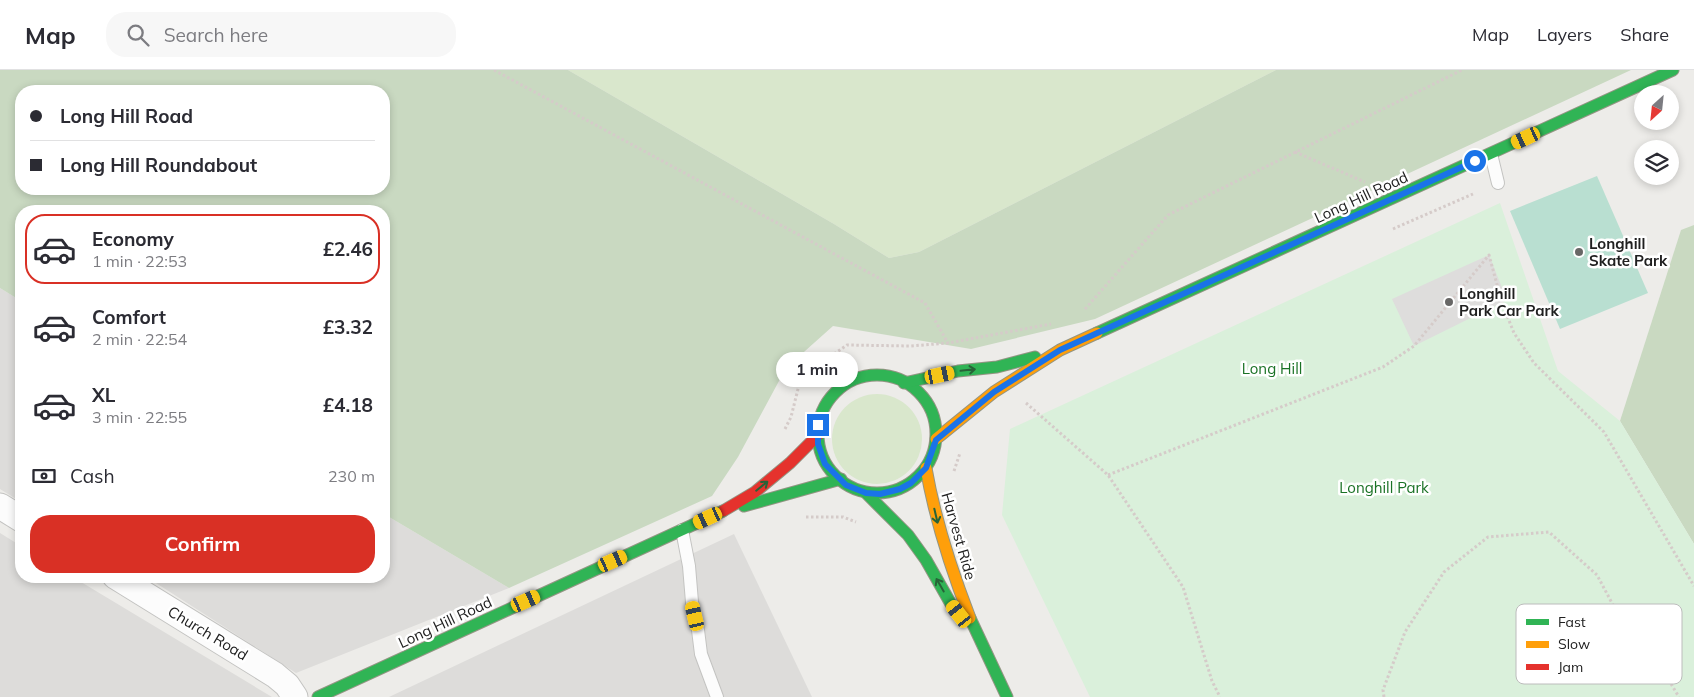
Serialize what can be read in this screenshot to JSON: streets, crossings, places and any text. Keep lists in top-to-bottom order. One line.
{"streets":{"street":["Long Hill Road","Harvest Ride","Church Road"]},"crossings":[["Long Hill Road","Harvest Ride"]],"parks":["Long Hill","Longhill Park"],"places":["Longhill Skate Park","Longhill Park Car Park"],"legend":["Fast","Slow","Jam"],"north":"bottom left","page":{"header":"Map","search":"Search here","nav":["Map","Layers","Share"],"banner":["Long Hill Road","Long Hill Roundabout"],"list":[{"name":"Economy","note":"1 min · 22:53","value":"£2.46"},{"name":"Comfort","note":"2 min · 22:54","value":"£3.32"},{"name":"XL","note":"3 min · 22:55","value":"£4.18"}],"bubble":"1 min","pay":["Cash","230 m"],"buttons":"Confirm"}}
